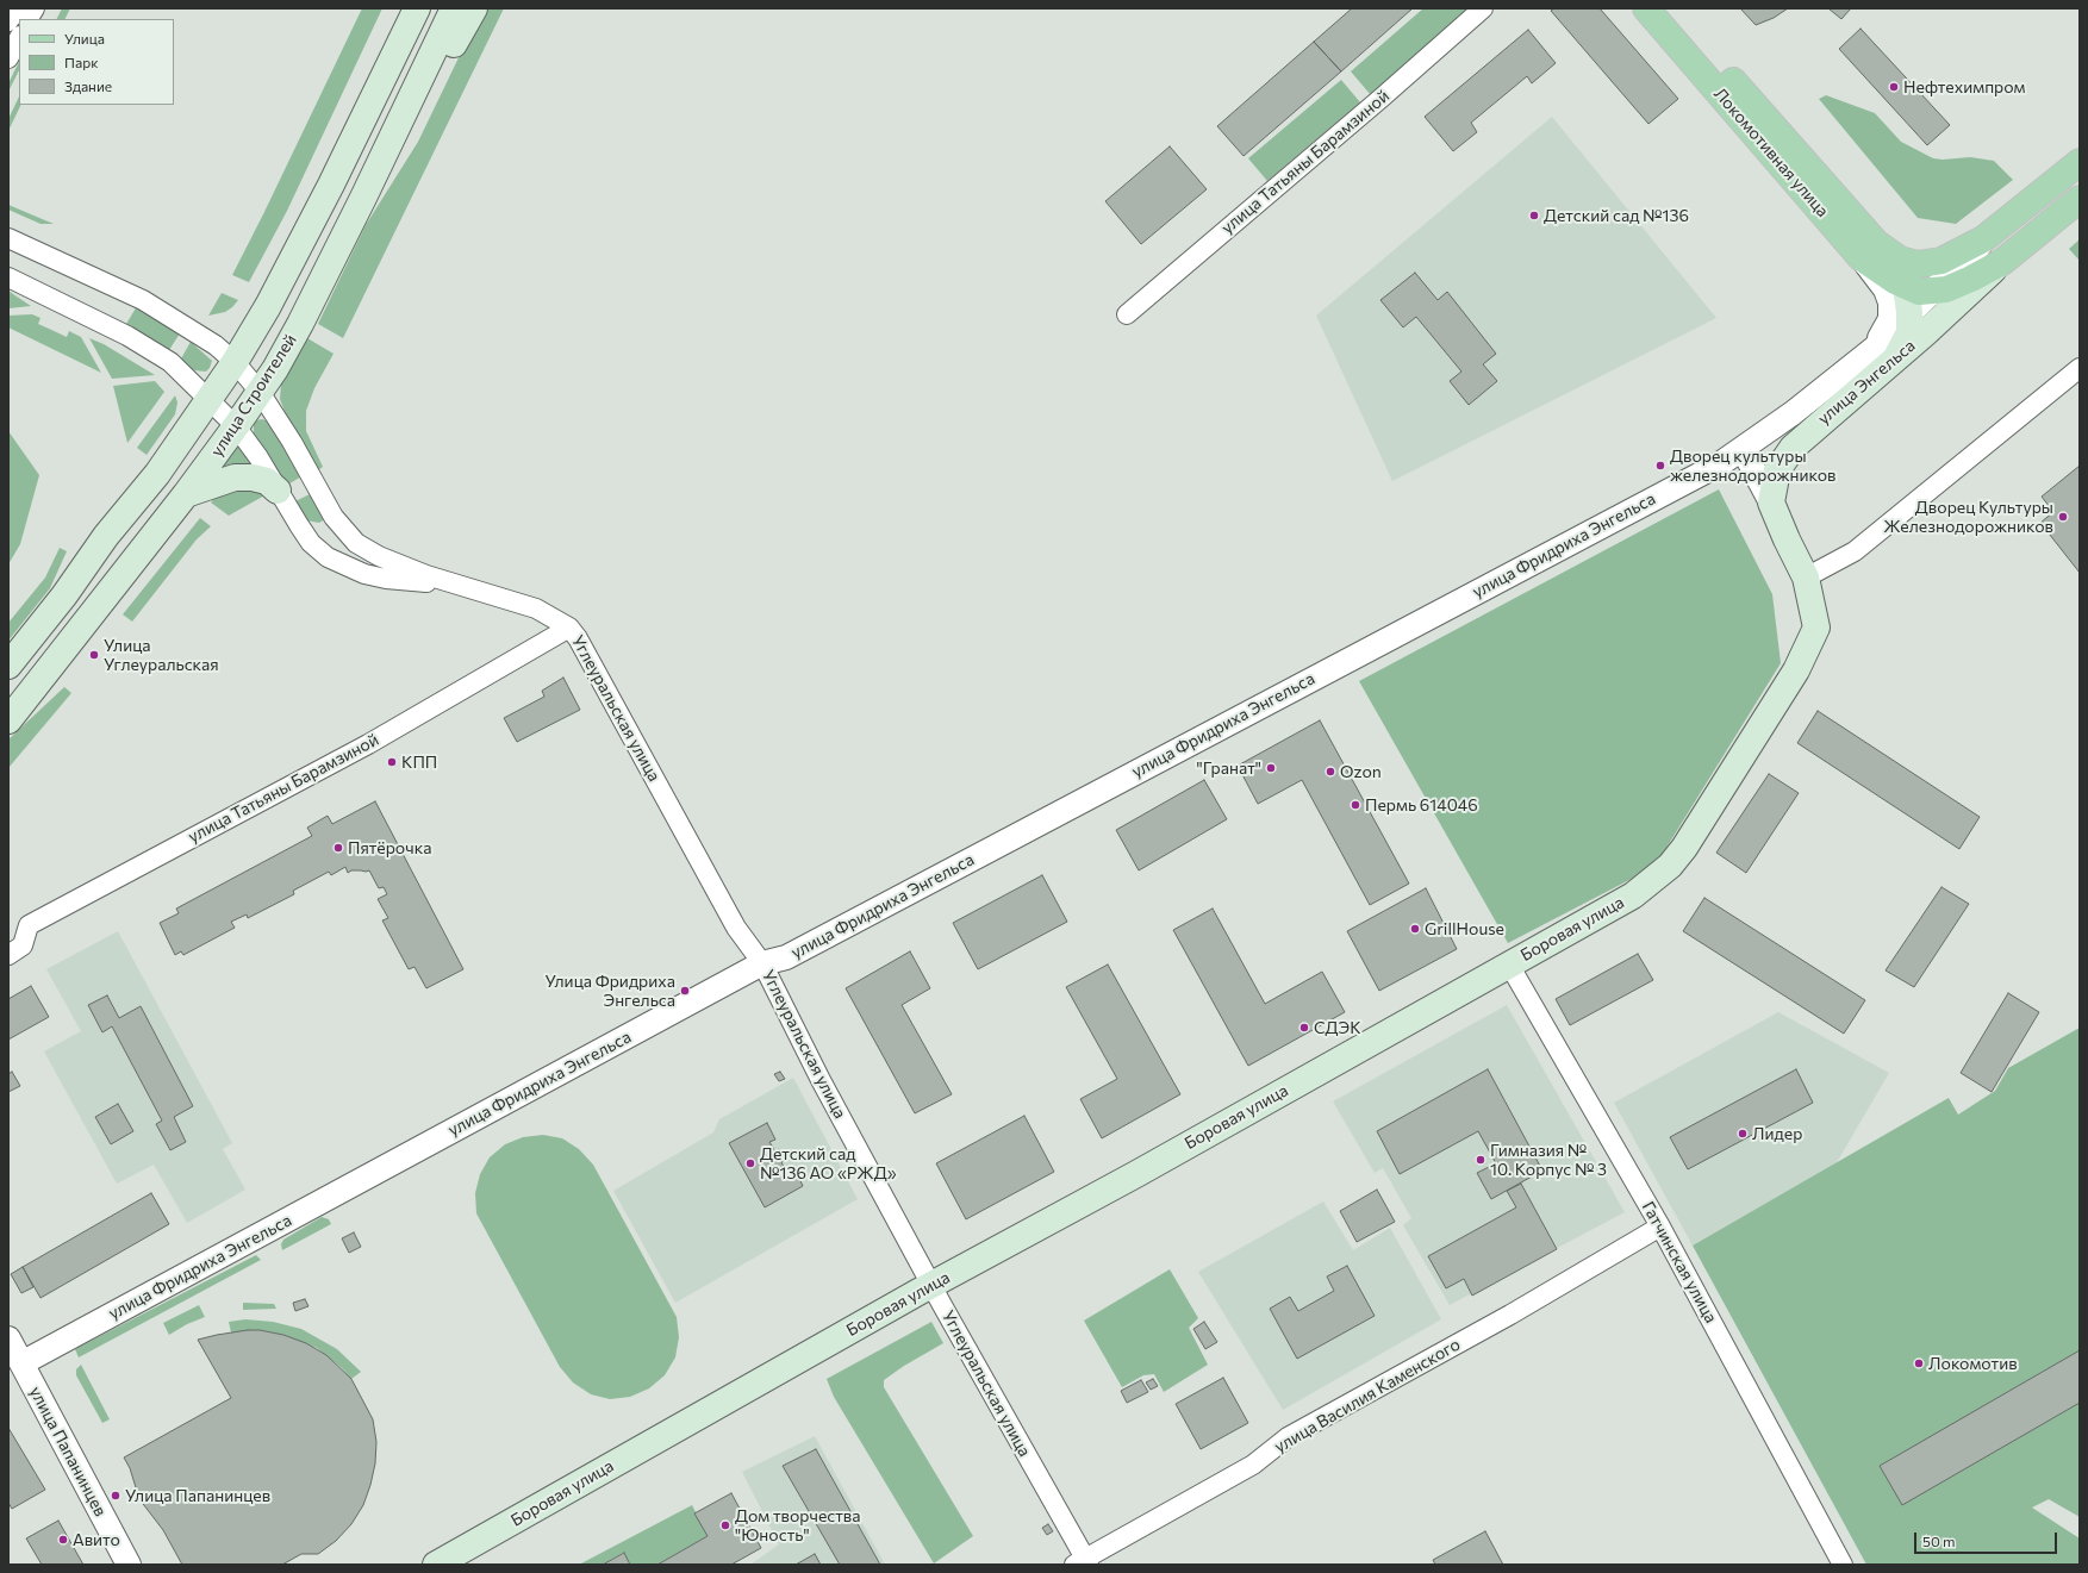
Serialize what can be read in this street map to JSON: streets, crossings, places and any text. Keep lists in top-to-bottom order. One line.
{"streets":{"main road":["Локомотивная улица","улица Энгельса","улица Строителей","Боровая улица"],"street":["улица Татьяны Барамзиной","улица Фридриха Энгельса","Углеуральская улица","Гатчинская улица","улица Василия Каменского","улица Папанинцев"]},"crossings":[["Локомотивная улица","улица Энгельса"],["улица Татьяны Барамзиной","Углеуральская улица"],["улица Энгельса","улица Фридриха Энгельса"],["улица Энгельса","Боровая улица"],["улица Фридриха Энгельса","Углеуральская улица"],["улица Фридриха Энгельса","Боровая улица"],["улица Фридриха Энгельса","улица Папанинцев"],["Углеуральская улица","Боровая улица"],["Углеуральская улица","улица Василия Каменского"],["Боровая улица","Гатчинская улица"],["Гатчинская улица","улица Василия Каменского"]],"places":["Нефтехимпром","Детский сад №136","Дворец культуры железнодорожников","Дворец Культуры Железнодорожников","Улица Углеуральская","КПП","\"Гранат\"","Ozon","Пермь 614046","Пятёрочка","GrillHouse","Улица Фридриха Энгельса","СДЭК","Лидер","Гимназия № 10. Корпус № 3","Детский сад №136 АО «РЖД»","Локомотив","Улица Папанинцев","Дом творчества \"Юность\"","Авито"],"legend":["Улица","Парк","Здание"],"scale_bar":"50 m"}
